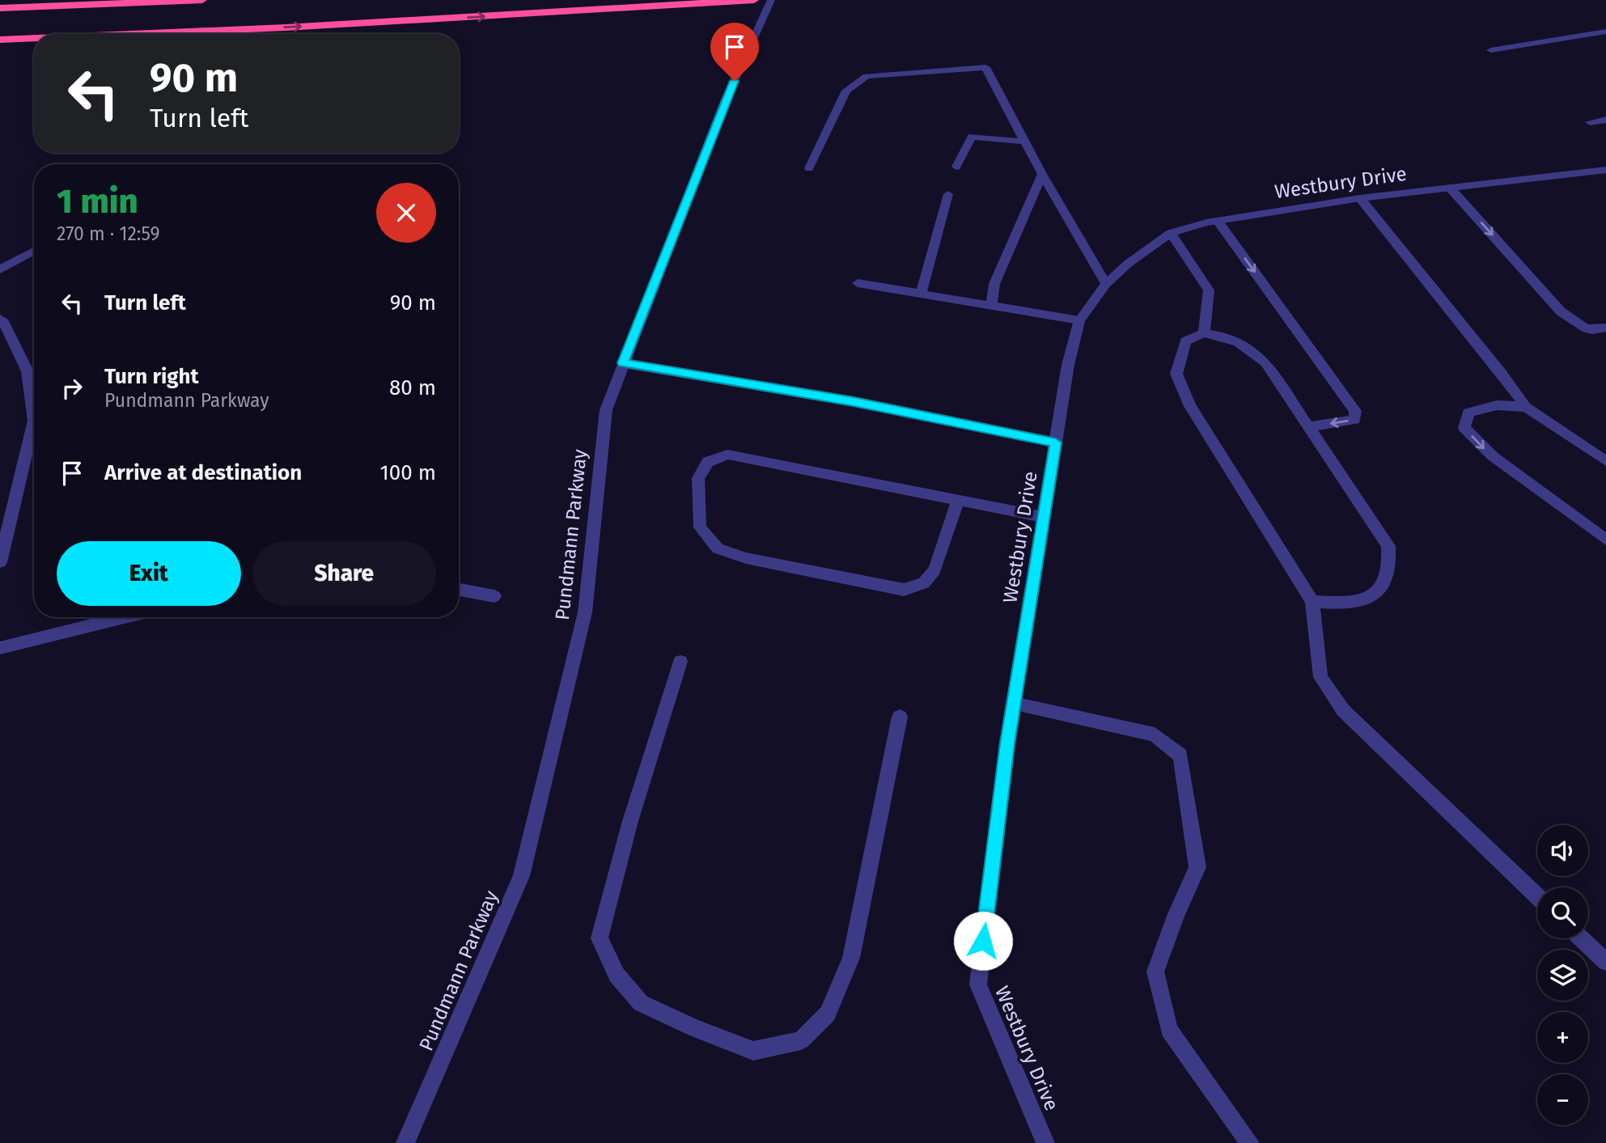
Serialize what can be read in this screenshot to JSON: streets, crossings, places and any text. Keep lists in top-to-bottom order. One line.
{"streets":{"street":["Westbury Drive","Pundmann Parkway"]},"page":{"turn":["90 m","Turn left"],"heading":["1 min","270 m · 12:59"],"list":[{"name":"Turn left","value":"90 m"},{"name":"Turn right","note":"Pundmann Parkway","value":"80 m"},{"name":"Arrive at destination","value":"100 m"}],"buttons":["Exit","Share"],"map_buttons":["+","−"]}}
